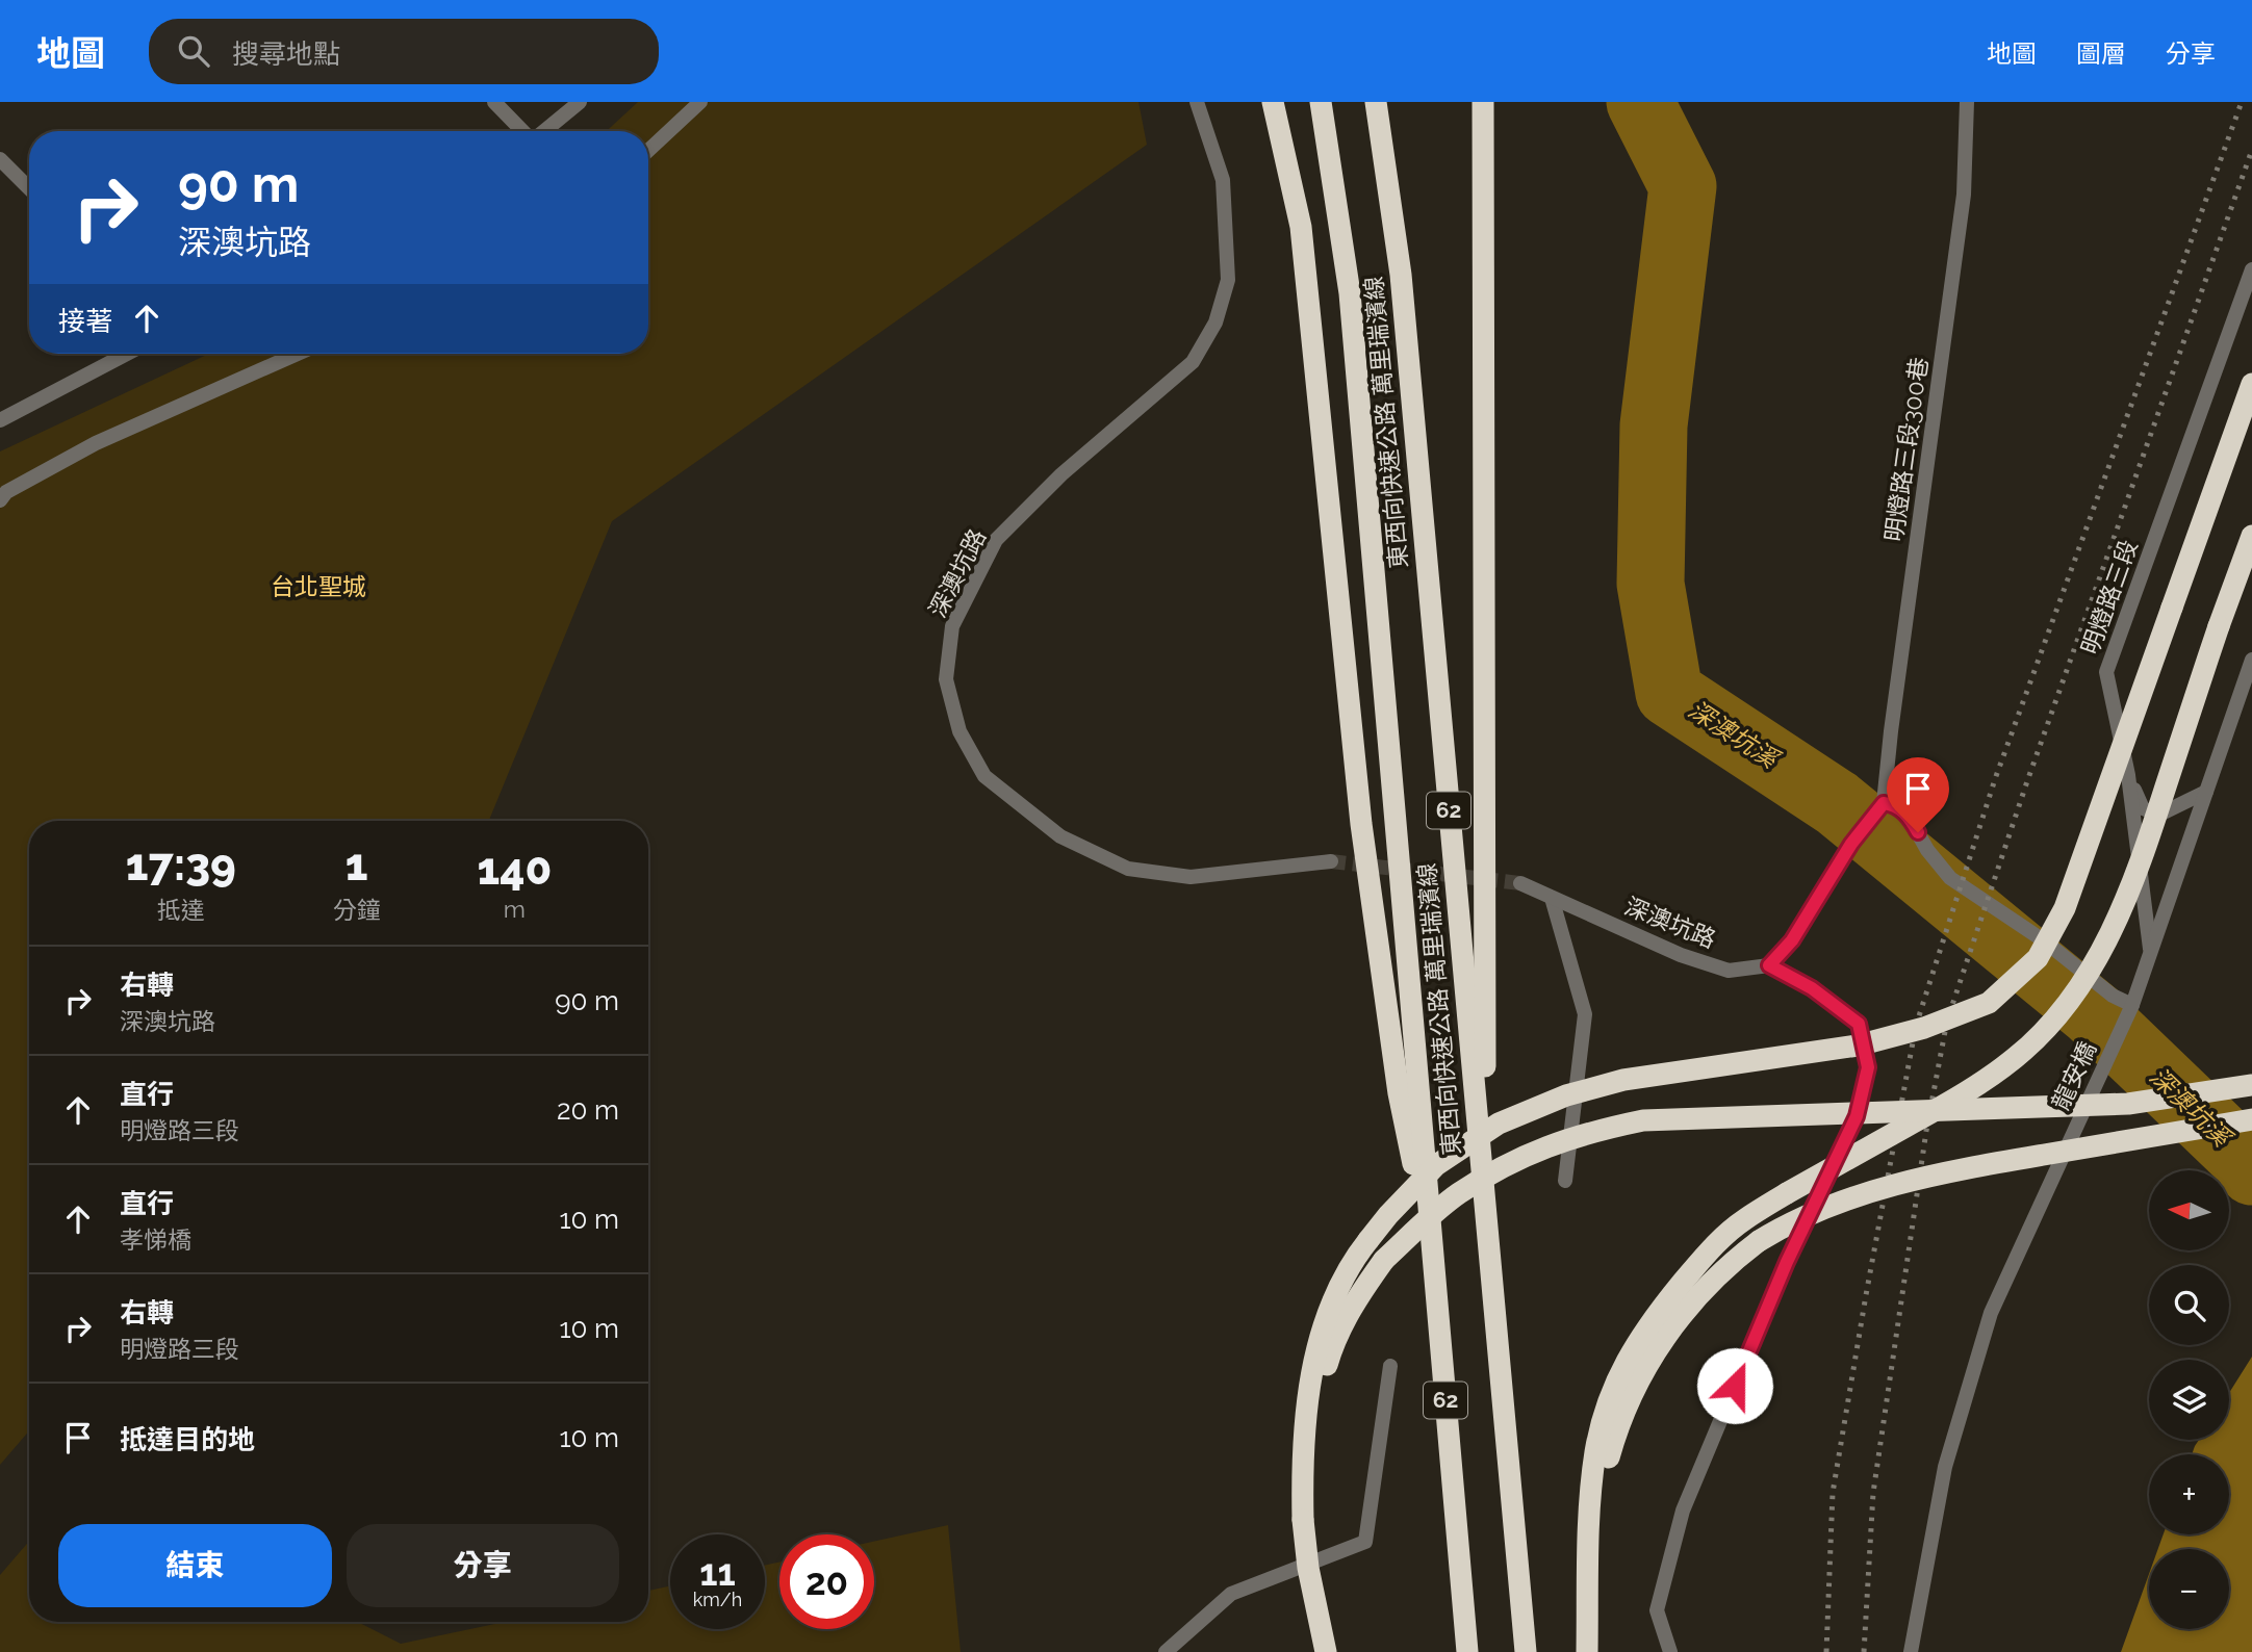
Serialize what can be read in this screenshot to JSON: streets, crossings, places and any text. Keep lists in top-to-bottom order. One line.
{"streets":{"highway":["東西向快速公路 萬里瑞濱線","62"],"street":["明燈路三段300巷","深澳坑路","明燈路三段","龍安橋"]},"crossings":[["明燈路三段","龍安橋"]],"water":["深澳坑溪"],"parks":["台北聖城"],"north":"left","page":{"header":"地圖","search":"搜尋地點","nav":["地圖","圖層","分享"],"turn":["90 m","深澳坑路"],"then":"接著","eta":["17:39","抵達","1","分鐘","140","m"],"list":[{"name":"右轉","note":"深澳坑路","value":"90 m"},{"name":"直行","note":"明燈路三段","value":"20 m"},{"name":"直行","note":"孝悌橋","value":"10 m"},{"name":"右轉","note":"明燈路三段","value":"10 m"},{"name":"抵達目的地","value":"10 m"}],"map_buttons":["+","−"],"buttons":["結束","分享"],"speed":"11 km/h","limit":"20"}}
